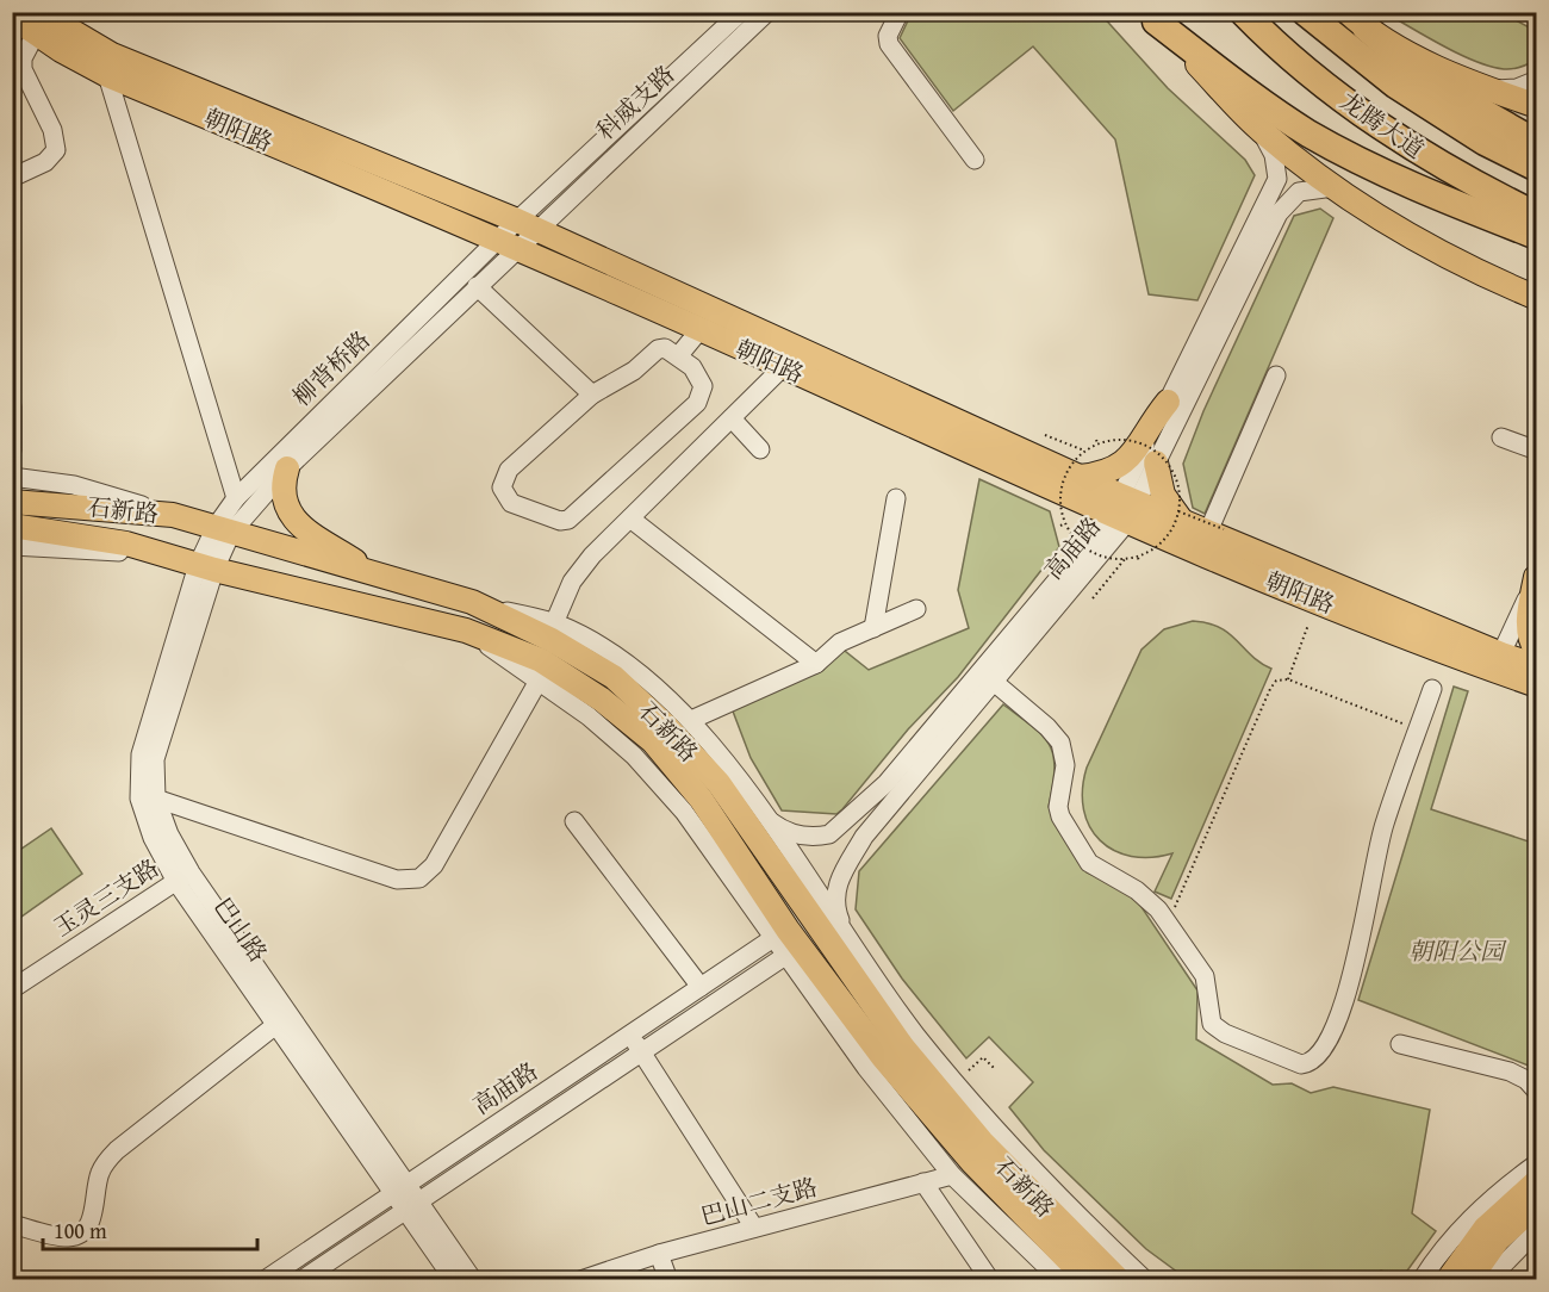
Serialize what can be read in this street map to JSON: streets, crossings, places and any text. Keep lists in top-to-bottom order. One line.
{"streets":{"highway":["龙腾大道"],"main road":["朝阳路","石新路"],"street":["科威支路","柳背桥路","高庙路","玉灵三支路","巴山路","巴山二支路"]},"crossings":[["科威支路","朝阳路"],["科威支路","柳背桥路"],["朝阳路","柳背桥路"],["朝阳路","高庙路"],["柳背桥路","石新路"],["柳背桥路","巴山路"],["石新路","巴山路"],["高庙路","巴山路"],["玉灵三支路","巴山路"]],"parks":["朝阳公园"],"scale_bar":"100 m"}
